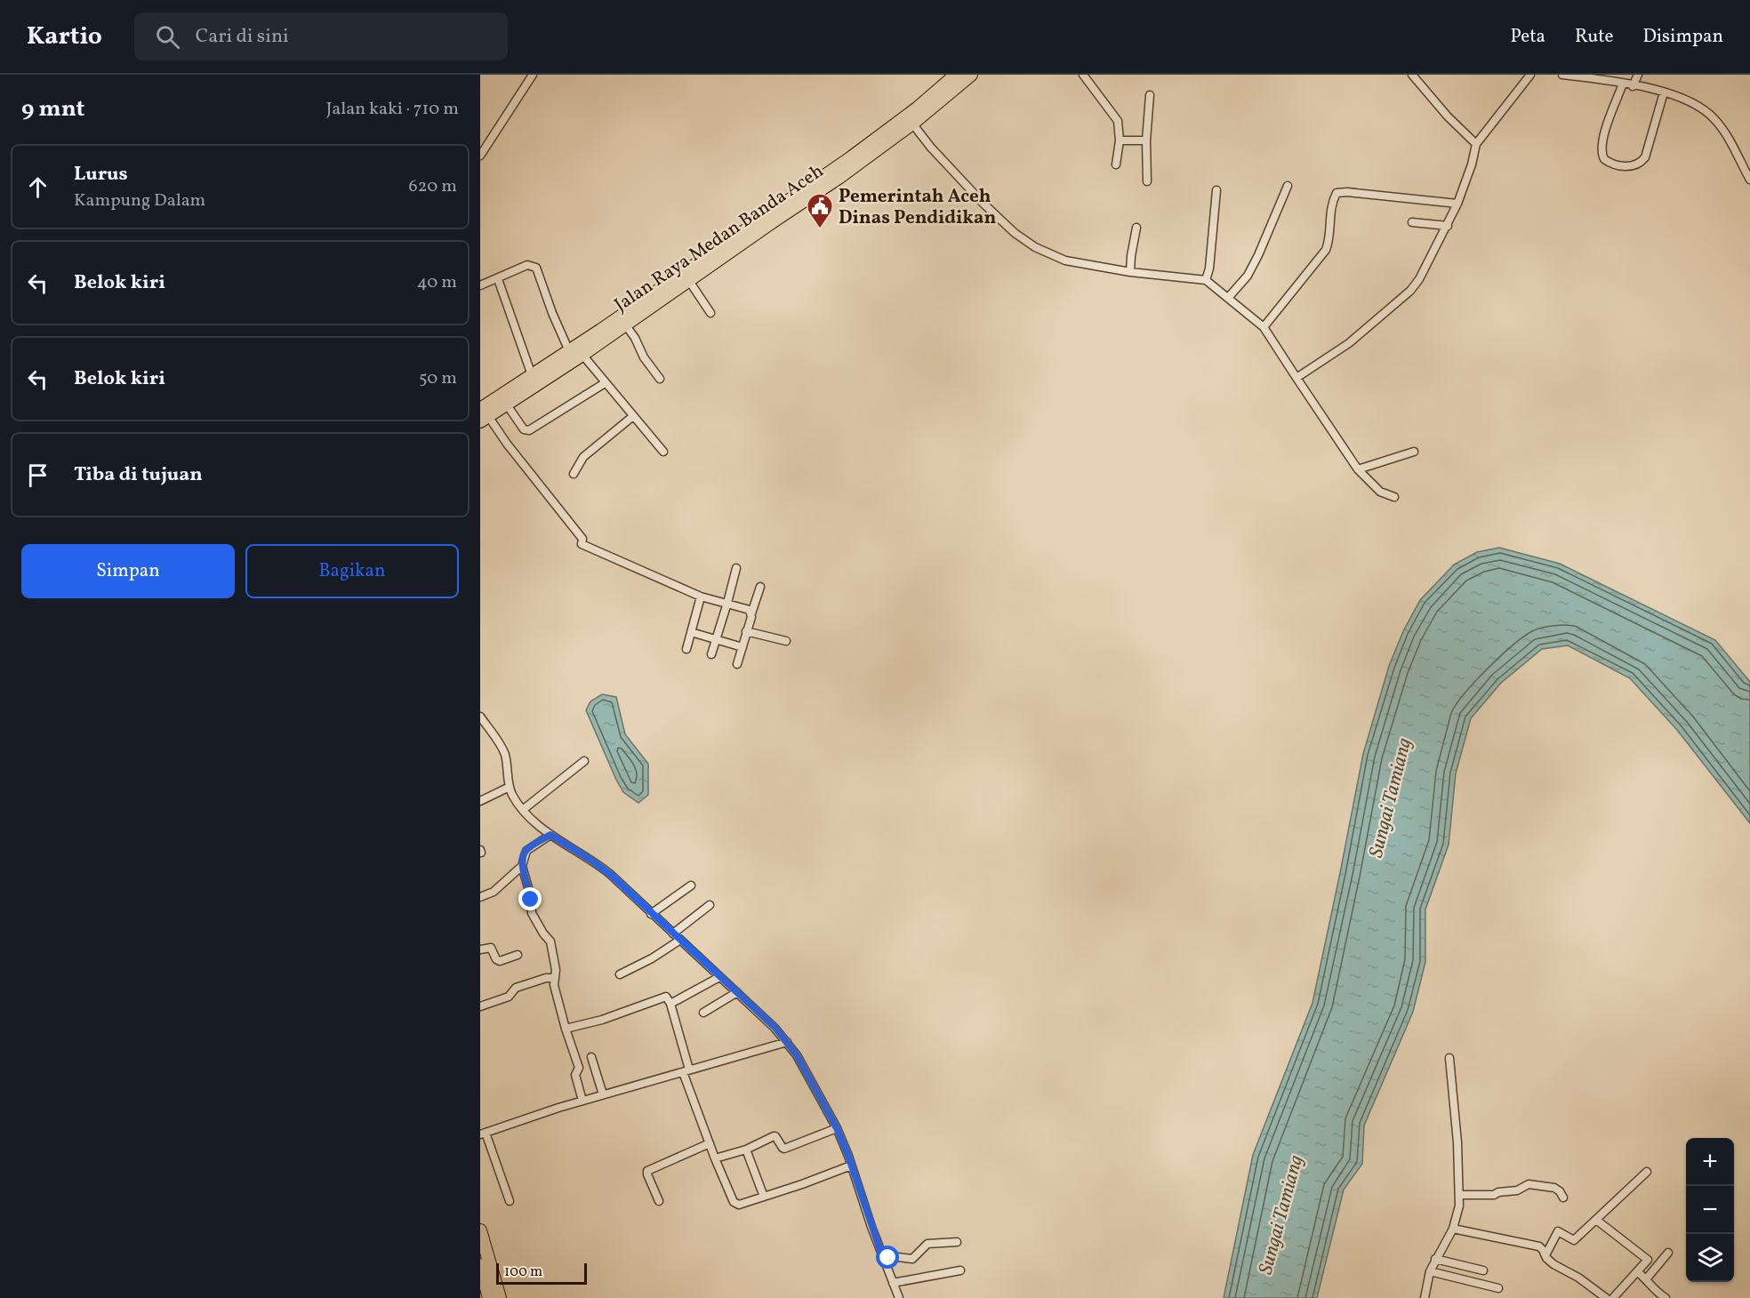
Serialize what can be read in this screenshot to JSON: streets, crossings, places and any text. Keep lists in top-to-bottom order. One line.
{"streets":{"highway":["Jalan Raya Medan Banda Aceh"]},"water":["Sungai Tamiang"],"places":{"public building":["Pemerintah Aceh Dinas Pendidikan"]},"scale_bar":"100 m","page":{"header":"Kartio","search":"Cari di sini","nav":["Peta","Rute","Disimpan"],"heading":["9 mnt","Jalan kaki · 710 m"],"list":[["Lurus","Kampung Dalam","620 m"],["Belok kiri","40 m"],["Belok kiri","50 m"],"Tiba di tujuan"],"buttons":["Simpan","Bagikan"],"map_buttons":["+","−"],"scale":"100 m"}}
